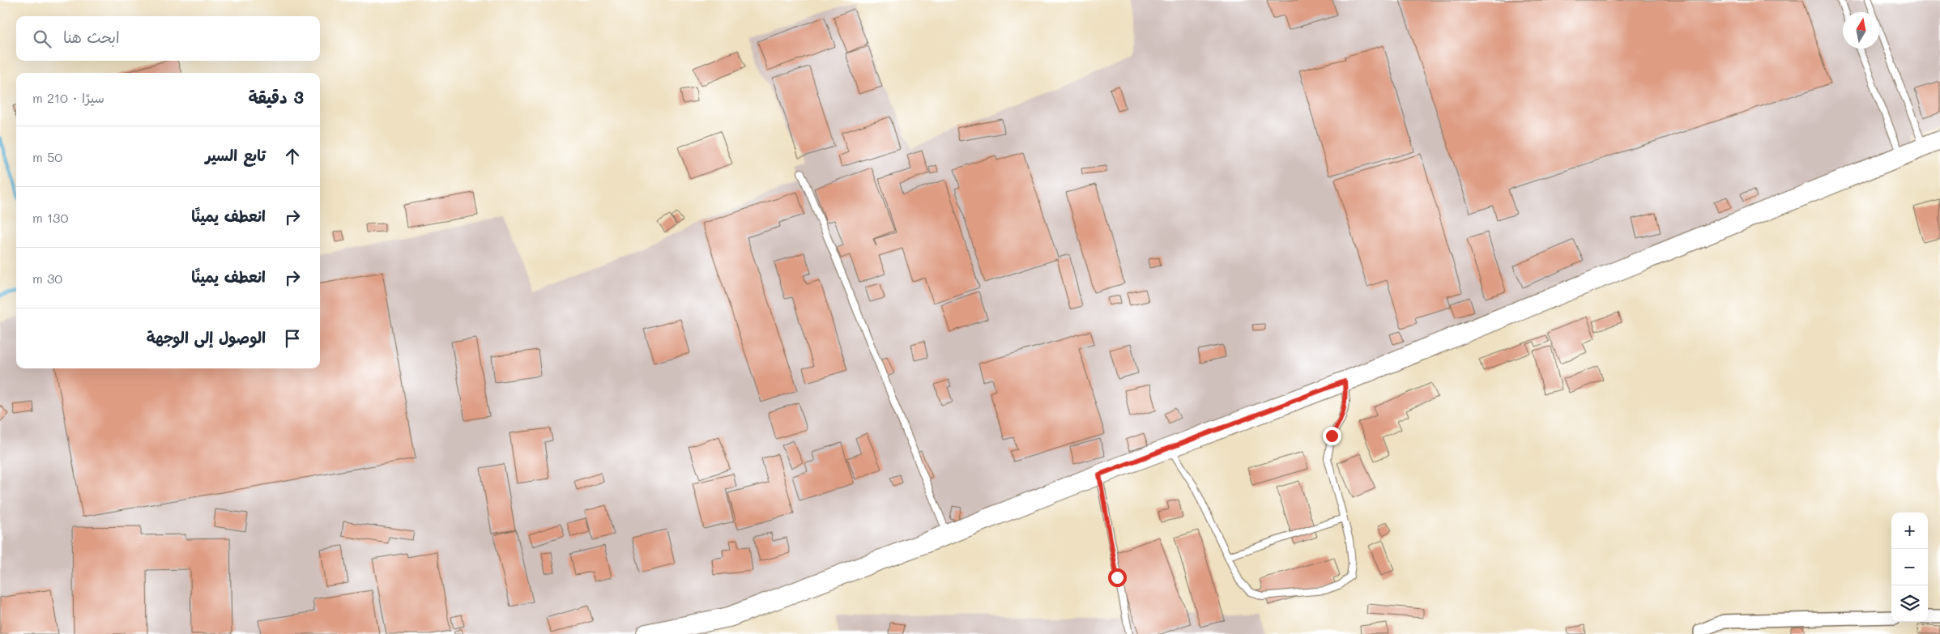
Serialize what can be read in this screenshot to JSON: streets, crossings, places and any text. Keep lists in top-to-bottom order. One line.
{"north":"top","page":{"search":"ابحث هنا","heading":["3 دقيقة","سيرًا · 210 m"],"list":[["تابع السير","50 m"],["انعطف يمينًا","130 m"],["انعطف يمينًا","30 m"],"الوصول إلى الوجهة"],"map_buttons":["+","−"]}}
